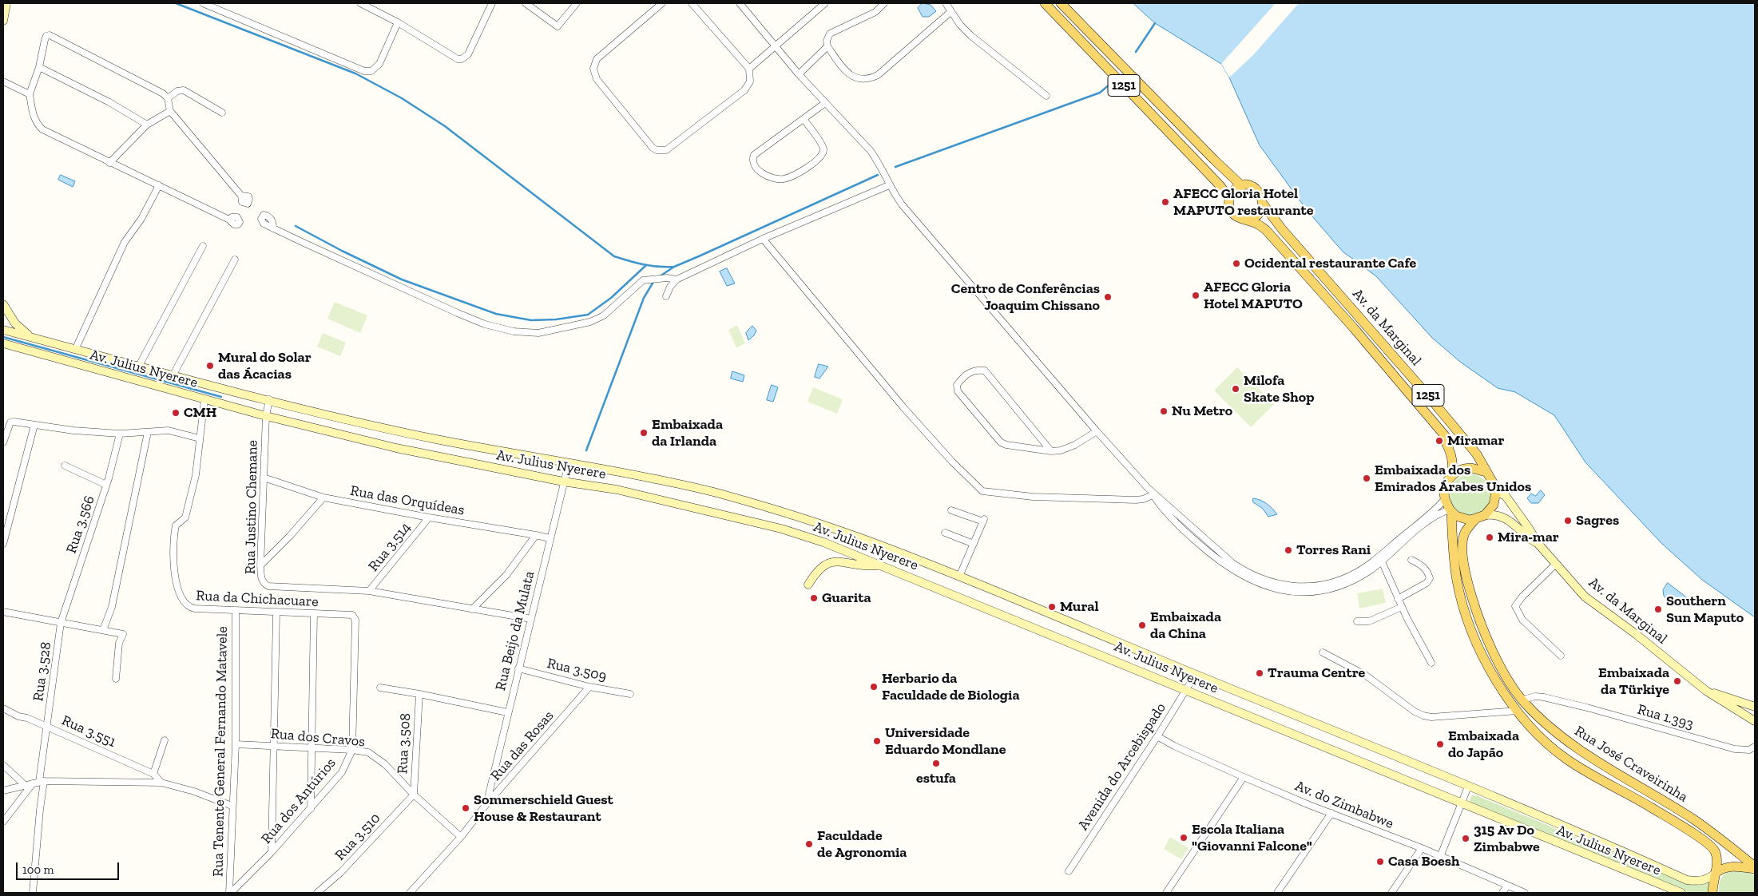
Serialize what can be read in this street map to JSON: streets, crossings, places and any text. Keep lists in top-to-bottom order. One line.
{"streets":{"main road":["1251","Av. da Marginal","Av. Julius Nyerere","Rua José Craveirinha"],"street":["Rua das Orquídeas","Rua Justino Chemane","Rua 3.566","Rua 3.514","Rua da Chichacuare","Rua Beijo da Mulata","Rua 3.509","Rua 3.528","Rua 1.393","Rua 3.551","Rua dos Cravos","Rua 3.508","Rua das Rosas","Rua Tenente General Fernando Matavele","Avenida do Arcebispado","Rua dos Antúrios","Av. do Zimbabwe","Rua 3.510"]},"crossings":[["Av. da Marginal","Rua José Craveirinha"],["Av. Julius Nyerere","Rua Justino Chemane"],["Av. Julius Nyerere","Rua da Chichacuare"],["Av. Julius Nyerere","Rua Beijo da Mulata"],["Av. Julius Nyerere","Rua José Craveirinha"],["Av. Julius Nyerere","Avenida do Arcebispado"],["Rua das Orquídeas","Rua Justino Chemane"],["Rua das Orquídeas","Rua 3.514"],["Rua das Orquídeas","Rua Beijo da Mulata"],["Rua Justino Chemane","Rua 3.514"],["Rua Justino Chemane","Rua Beijo da Mulata"],["Rua 3.566","Rua 3.528"],["Rua da Chichacuare","Rua Tenente General Fernando Matavele"],["Rua da Chichacuare","Rua dos Antúrios"],["Rua Beijo da Mulata","Rua 3.509"],["Rua Beijo da Mulata","Rua das Rosas"],["Rua 3.509","Rua das Rosas"],["Rua 3.528","Rua 3.551"],["Rua 1.393","Rua José Craveirinha"],["Rua dos Cravos","Rua 3.508"],["Rua dos Cravos","Rua das Rosas"],["Rua dos Cravos","Rua Tenente General Fernando Matavele"],["Rua dos Cravos","Rua dos Antúrios"],["Rua dos Cravos","Rua 3.510"],["Rua 3.508","Rua 3.510"],["Rua Tenente General Fernando Matavele","Rua dos Antúrios"],["Avenida do Arcebispado","Av. do Zimbabwe"]],"places":["AFECC Gloria Hotel MAPUTO restaurante","Ocidental restaurante Cafe","AFECC Gloria Hotel MAPUTO","Centro de Conferências Joaquim Chissano","Mural do Solar das Ácacias","Milofa Skate Shop","Nu Metro","CMH","Embaixada da Irlanda","Miramar","Embaixada dos Emirados Árabes Unidos","Sagres","Mira-mar","Torres Rani","Guarita","Mural","Southern Sun Maputo","Embaixada da China","Trauma Centre","Embaixada da Türkiye","Herbario da Faculdade de Biologia","Universidade Eduardo Mondlane","Embaixada do Japão","estufa","Sommerschield Guest House & Restaurant","Escola Italiana \"Giovanni Falcone\"","315 Av Do Zimbabwe","Faculdade de Agronomia","Casa Boesh"],"scale_bar":"100 m"}
